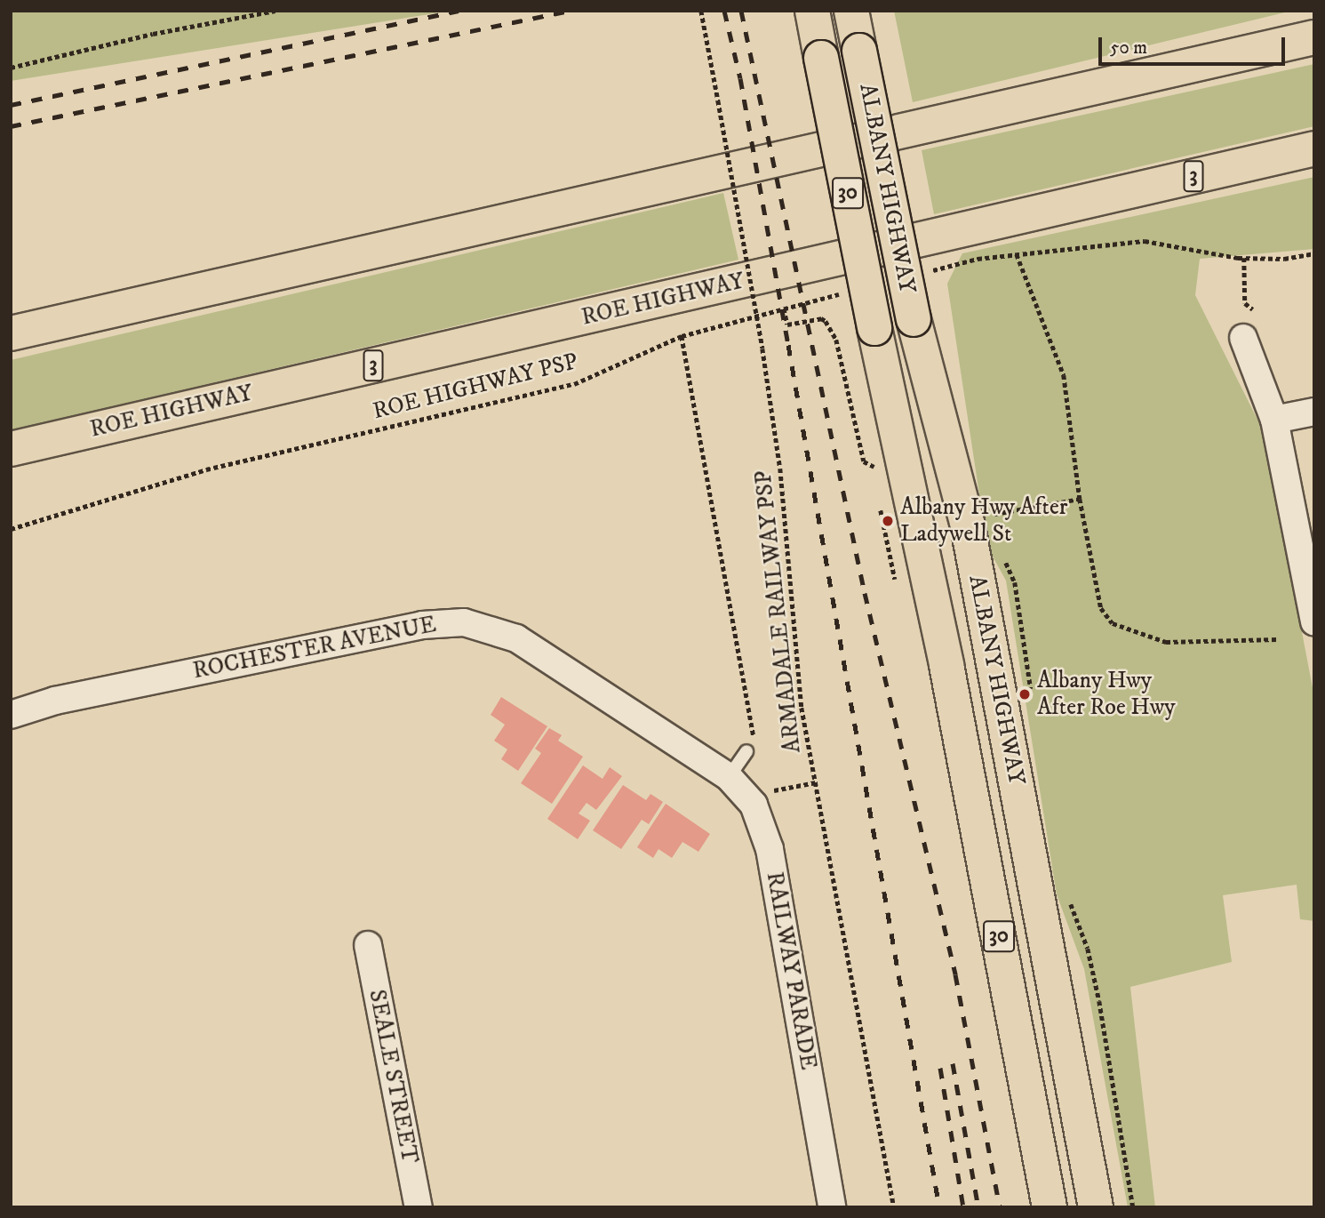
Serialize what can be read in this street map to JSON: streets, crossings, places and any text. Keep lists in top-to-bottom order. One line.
{"streets":{"highway":["3","ALBANY HIGHWAY","30","ROE HIGHWAY"],"street":["ROCHESTER AVENUE","RAILWAY PARADE","SEALE STREET"],"path":["ROE HIGHWAY PSP","ARMADALE RAILWAY PSP"]},"crossings":[["ROCHESTER AVENUE","RAILWAY PARADE"]],"places":["Albany Hwy After Ladywell St","Albany Hwy After Roe Hwy"],"scale_bar":"50 m"}
